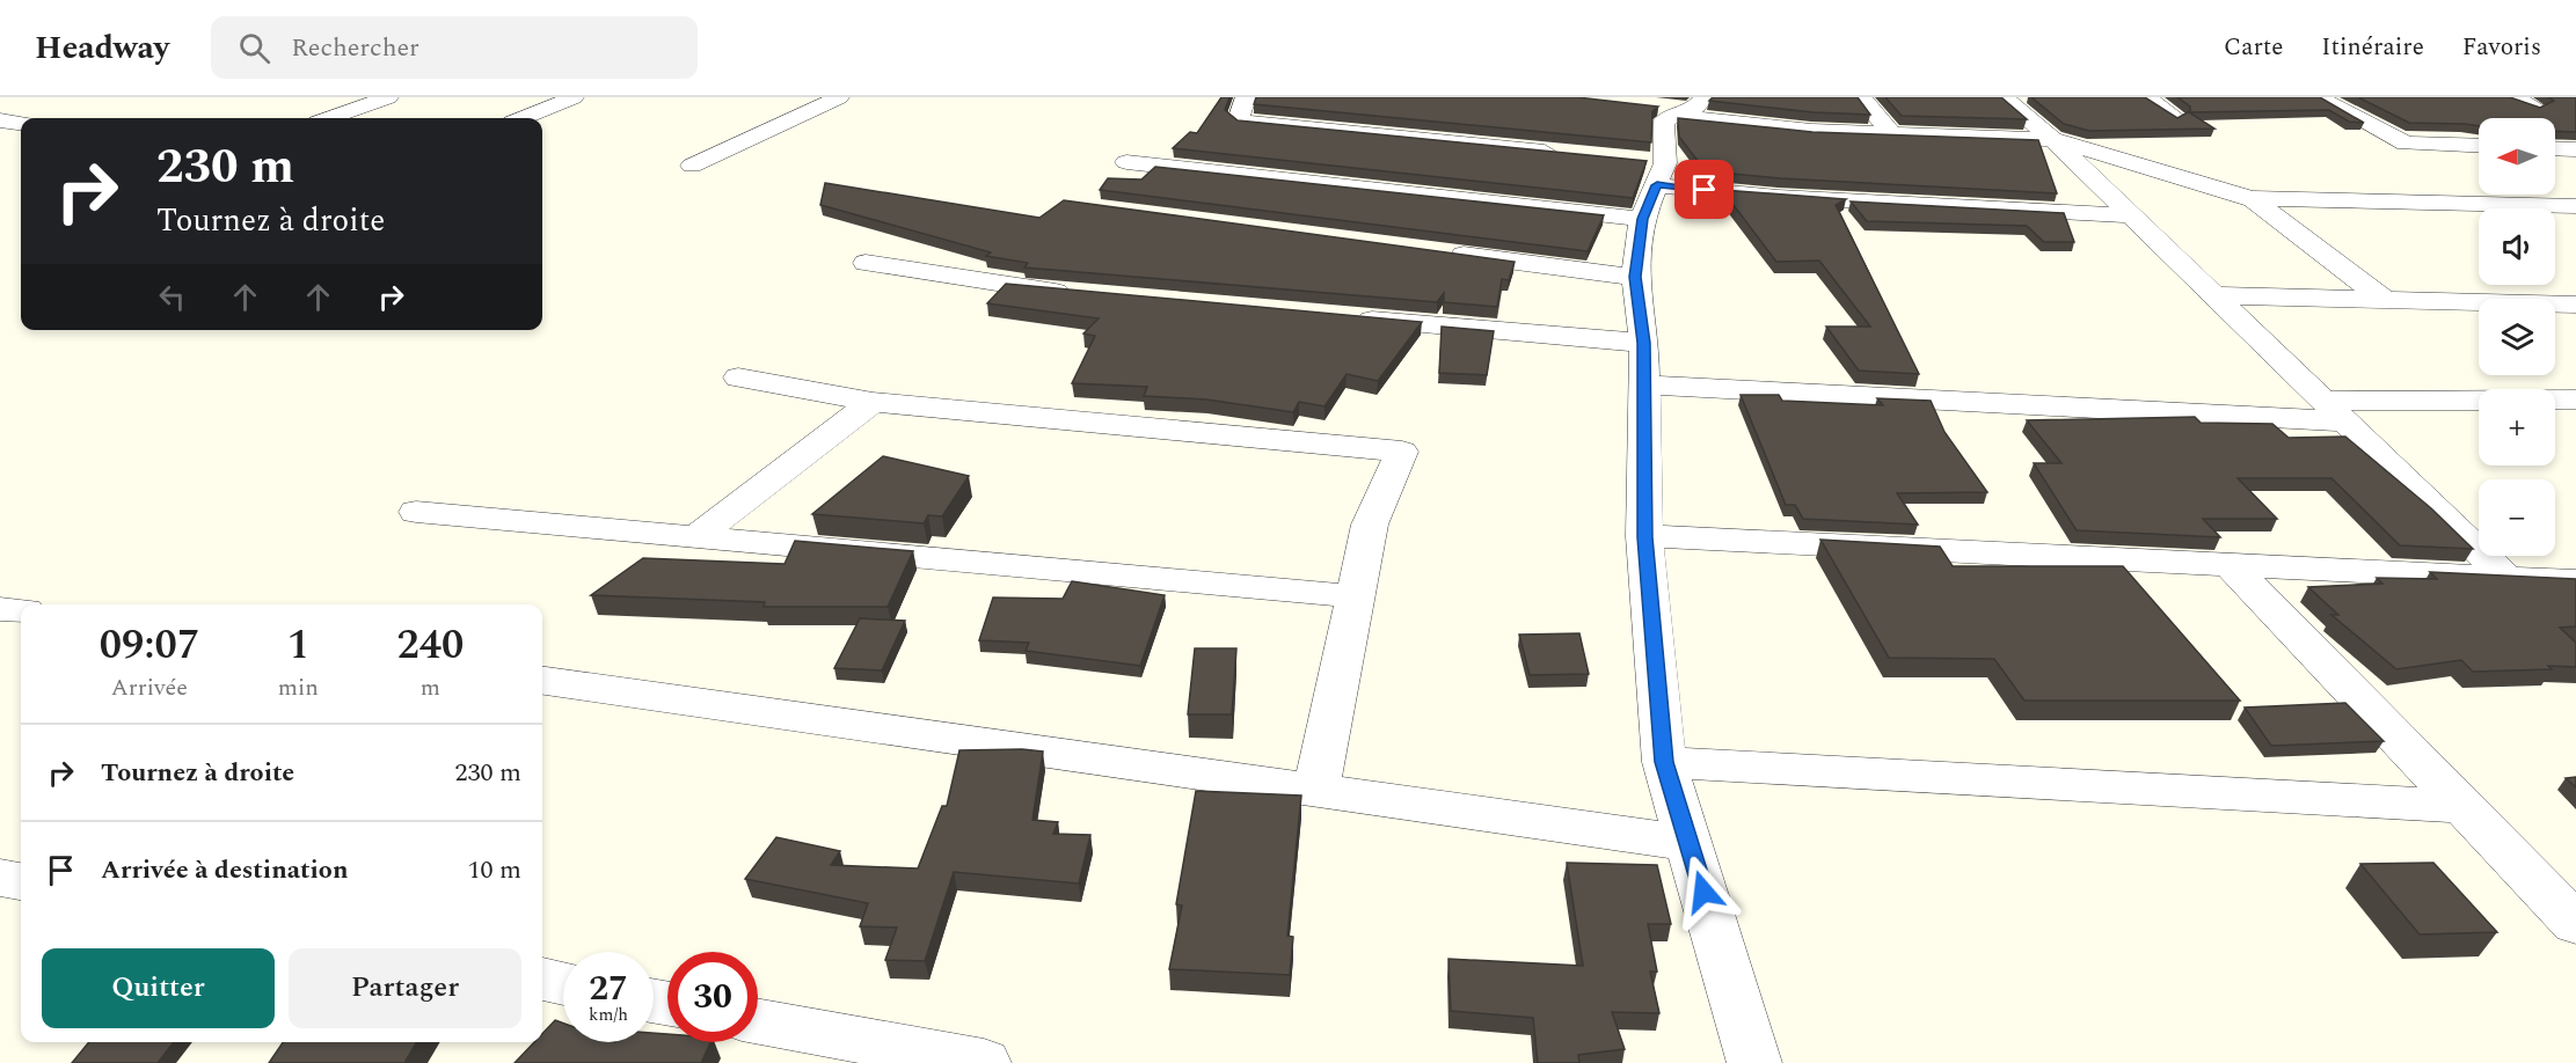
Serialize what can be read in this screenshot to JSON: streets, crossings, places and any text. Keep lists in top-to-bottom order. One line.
{"north":"left","page":{"header":"Headway","search":"Rechercher","nav":["Carte","Itinéraire","Favoris"],"map_buttons":["+","−"],"turn":["230 m","Tournez à droite"],"eta":["09:07","Arrivée","1","min","240","m"],"list":[{"name":"Tournez à droite","value":"230 m"},{"name":"Arrivée à destination","value":"10 m"}],"buttons":["Quitter","Partager"],"speed":"27 km/h","limit":"30"}}
